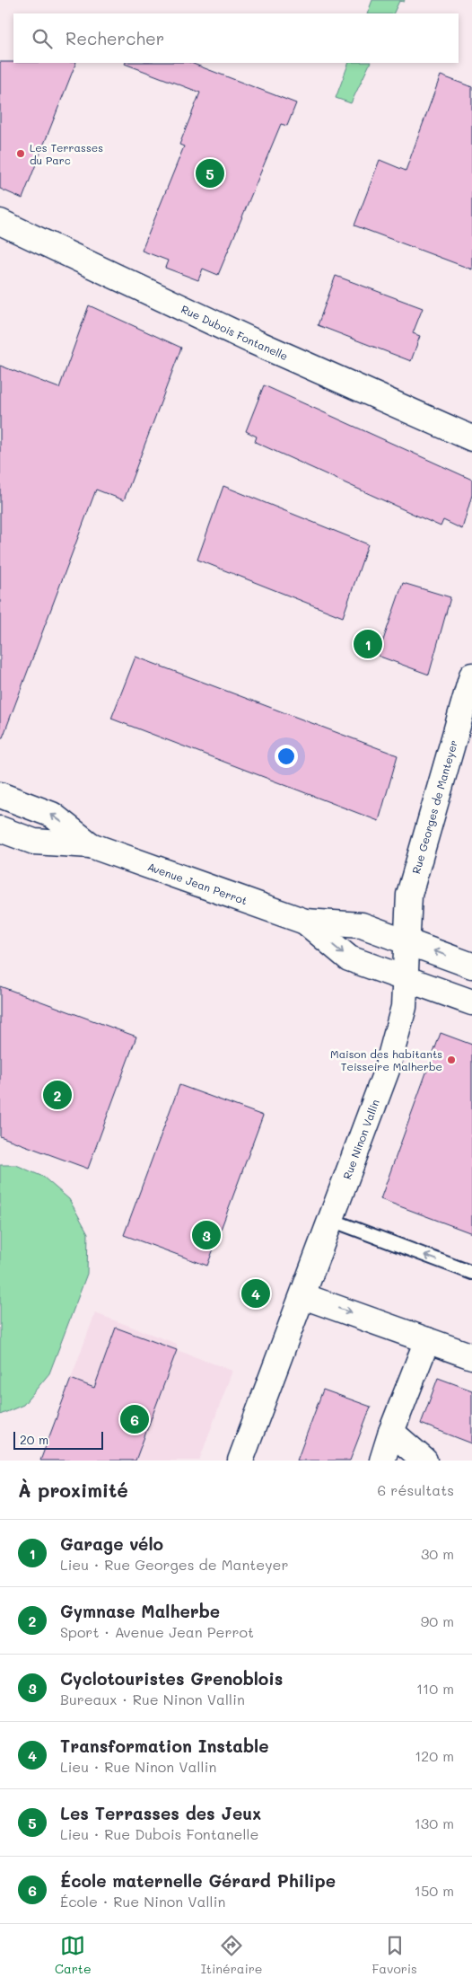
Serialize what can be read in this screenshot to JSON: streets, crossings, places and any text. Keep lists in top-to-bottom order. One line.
{"streets":{"street":["Rue Dubois Fontanelle","Rue Georges de Manteyer","Avenue Jean Perrot","Rue Ninon Vallin"]},"crossings":[["Rue Georges de Manteyer","Avenue Jean Perrot"],["Rue Georges de Manteyer","Rue Ninon Vallin"],["Avenue Jean Perrot","Rue Ninon Vallin"]],"places":["Les Terrasses du Parc","Maison des habitants Teisseire Malherbe"],"scale_bar":"20 m","page":{"search":"Rechercher","pins":["5","1","2","3","4","6"],"scale":"20 m","heading":["À proximité","6 résultats"],"list":[{"mark":"1","name":"Garage vélo","note":"Lieu · Rue Georges de Manteyer","value":"30 m"},{"mark":"2","name":"Gymnase Malherbe","note":"Sport · Avenue Jean Perrot","value":"90 m"},{"mark":"3","name":"Cyclotouristes Grenoblois","note":"Bureaux · Rue Ninon Vallin","value":"110 m"},{"mark":"4","name":"Transformation Instable","note":"Lieu · Rue Ninon Vallin","value":"120 m"},{"mark":"5","name":"Les Terrasses des Jeux","note":"Lieu · Rue Dubois Fontanelle","value":"130 m"},{"mark":"6","name":"École maternelle Gérard Philipe","note":"École · Rue Ninon Vallin","value":"150 m"}],"nav":["Carte","Itinéraire","Favoris"]}}
